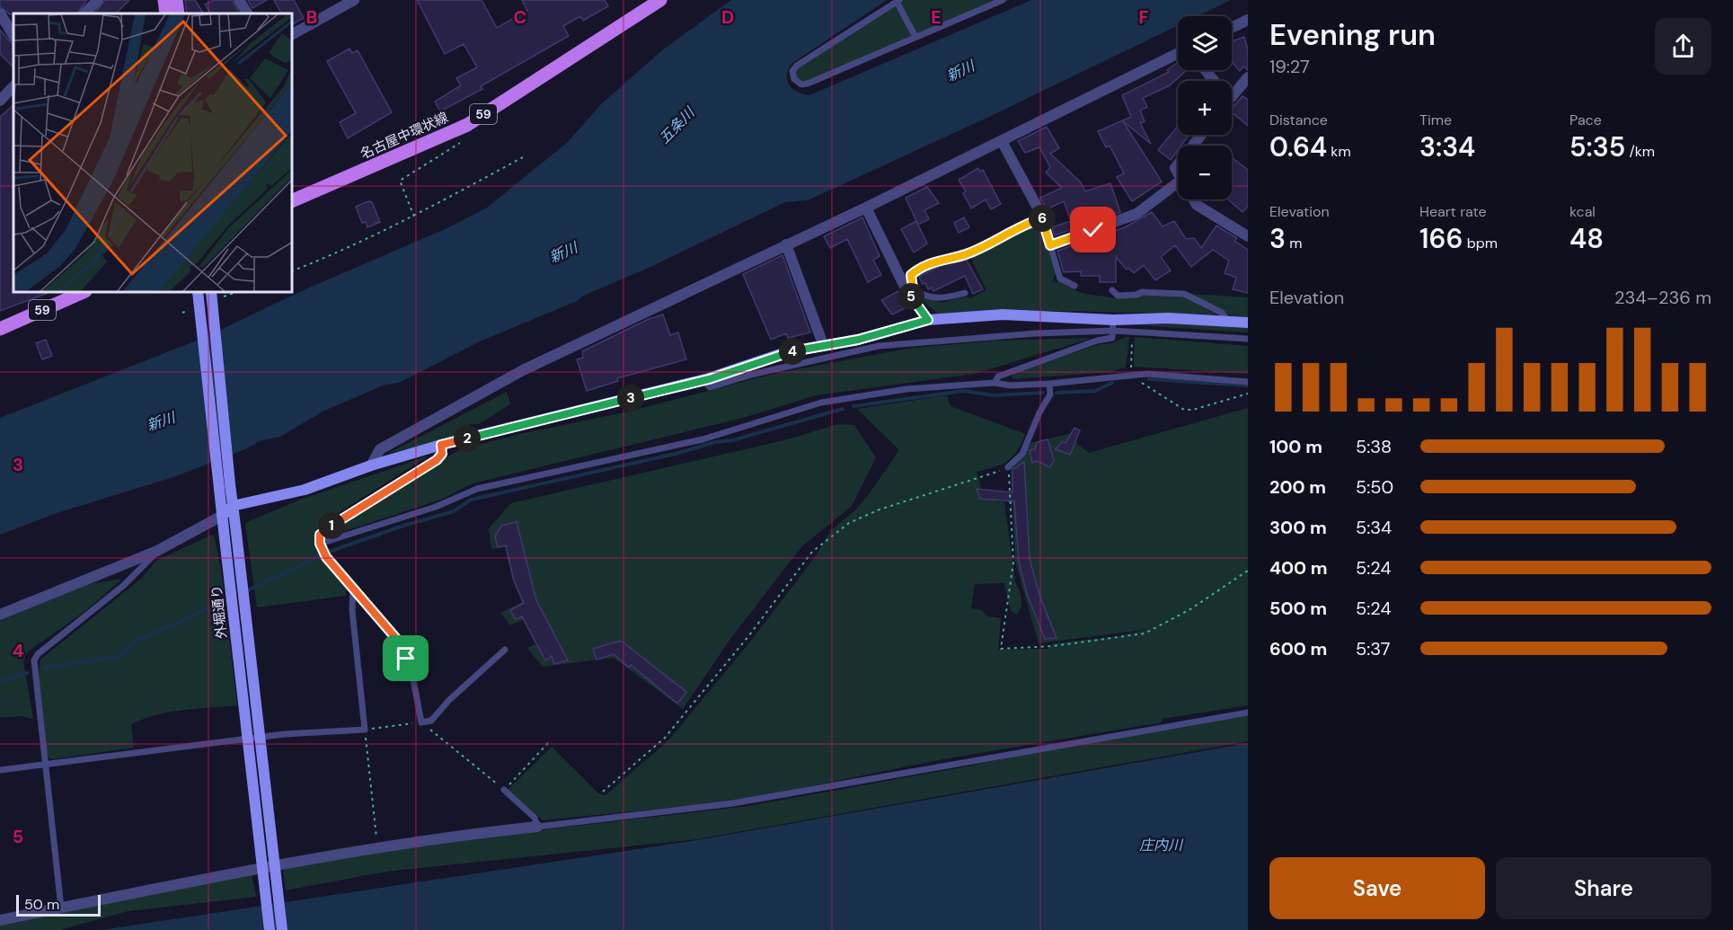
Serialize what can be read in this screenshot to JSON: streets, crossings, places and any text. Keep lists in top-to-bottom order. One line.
{"streets":{"main road":["59","名古屋中環状線","外堀通り"]},"water":["新川","五条川","庄内川"],"scale_bar":"50 m","page":{"heading":["Evening run","19:27"],"map_buttons":["+","−"],"stats":[["Distance","0.64 km"],["Time","3:34"],["Pace","5:35 /km"],["Elevation","3 m"],["Heart rate","166 bpm"],["kcal","48"]],"pins":["6","5","4","3","2","1"],"chart":["Elevation","234–236 m"],"list":[{"name":"100 m","note":"5:38"},{"name":"200 m","note":"5:50"},{"name":"300 m","note":"5:34"},{"name":"400 m","note":"5:24"},{"name":"500 m","note":"5:24"},{"name":"600 m","note":"5:37"}],"buttons":["Save","Share"],"scale":"50 m"},"grid":{"columns":["B","C","D","E","F"],"rows":["3","4","5"]}}
